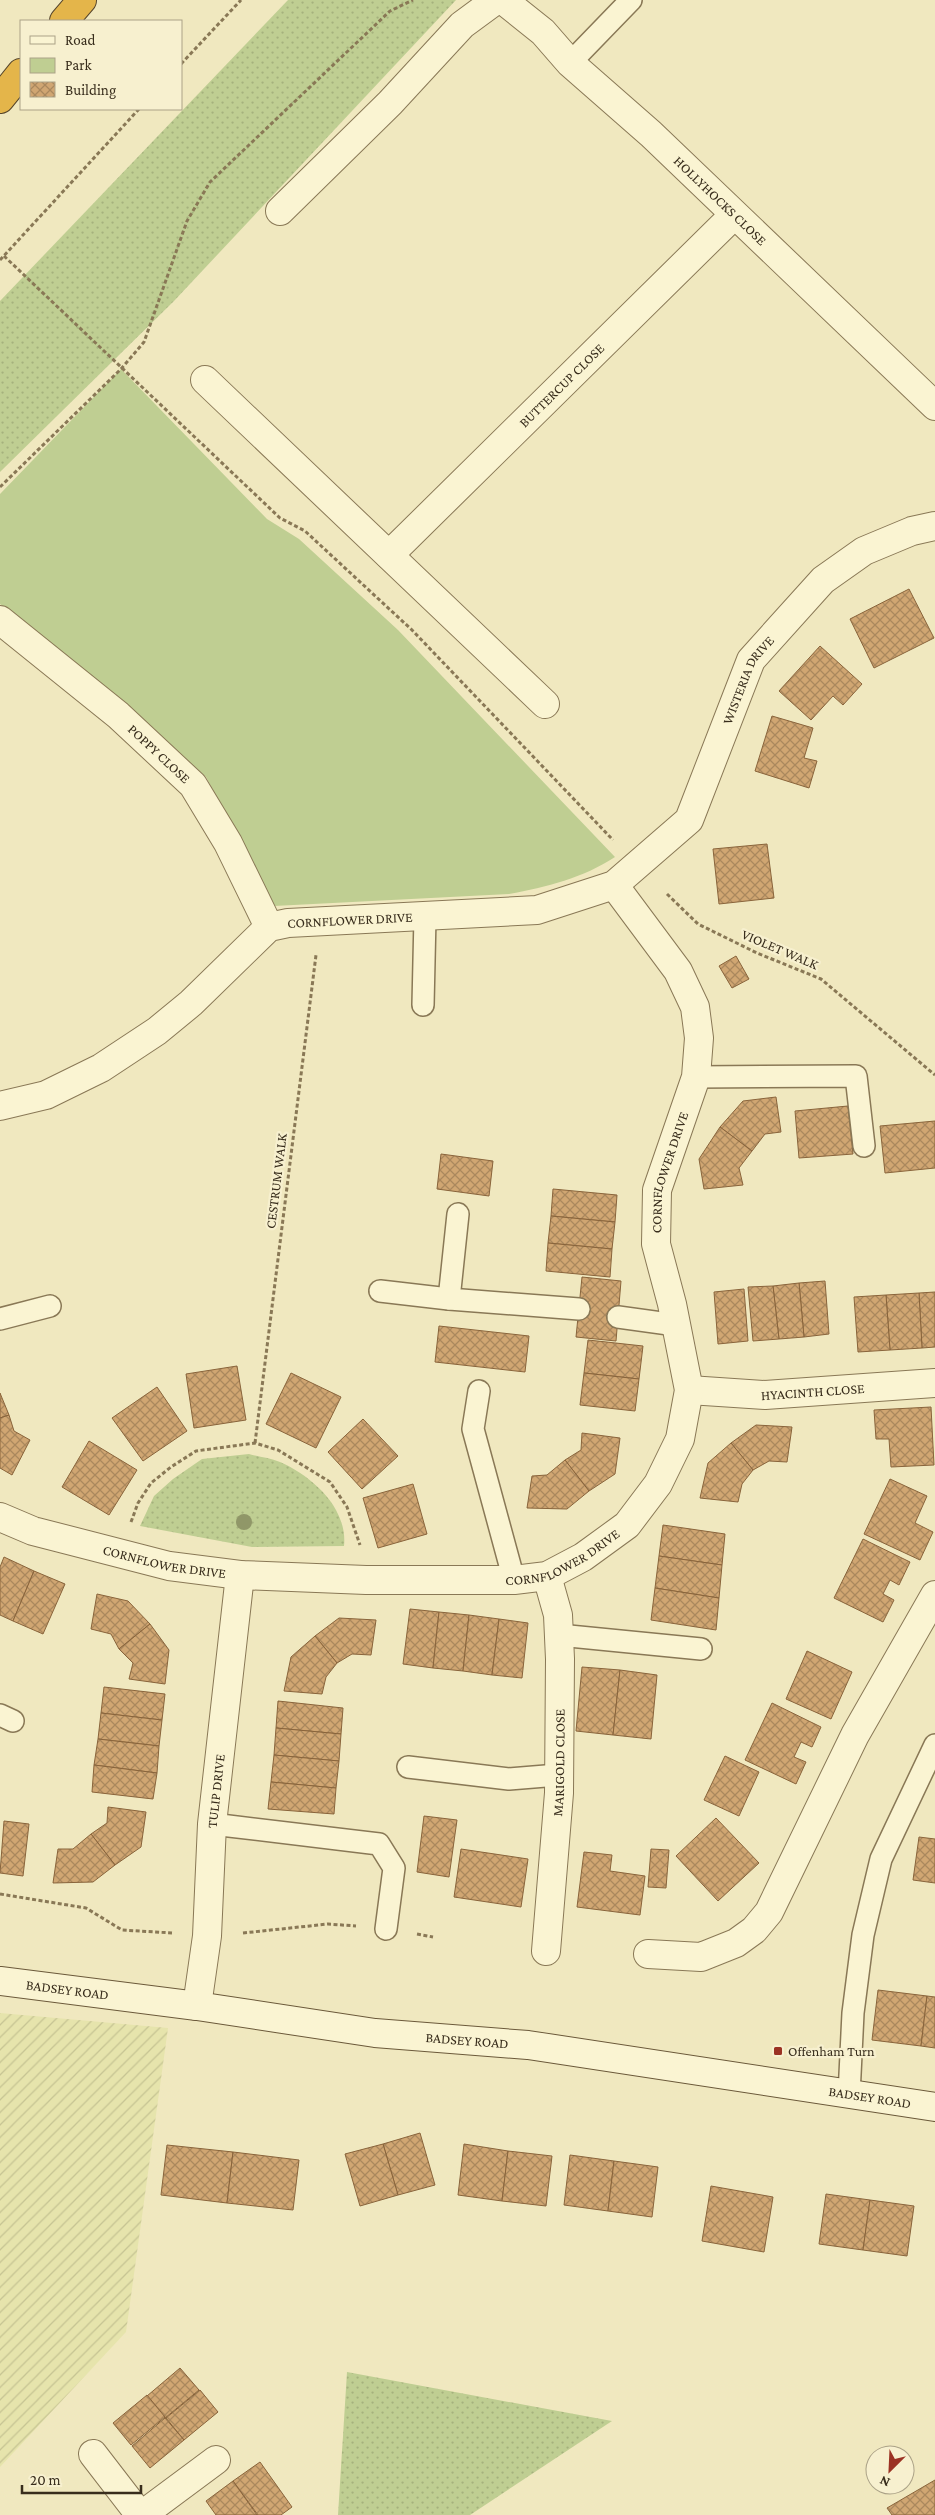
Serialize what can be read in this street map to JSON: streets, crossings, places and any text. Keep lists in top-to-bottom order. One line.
{"streets":{"street":["HOLLYHOCKS CLOSE","BUTTERCUP CLOSE","WISTERIA DRIVE","POPPY CLOSE","CORNFLOWER DRIVE","HYACINTH CLOSE","MARIGOLD CLOSE","TULIP DRIVE","BADSEY ROAD"],"path":["VIOLET WALK","CESTRUM WALK"]},"crossings":[["HOLLYHOCKS CLOSE","BUTTERCUP CLOSE"],["WISTERIA DRIVE","CORNFLOWER DRIVE"],["WISTERIA DRIVE","VIOLET WALK"],["POPPY CLOSE","CORNFLOWER DRIVE"],["CORNFLOWER DRIVE","CESTRUM WALK"],["CORNFLOWER DRIVE","HYACINTH CLOSE"],["CORNFLOWER DRIVE","MARIGOLD CLOSE"],["CORNFLOWER DRIVE","TULIP DRIVE"],["TULIP DRIVE","BADSEY ROAD"]],"places":{"transit":["Offenham Turn"]},"legend":["Road","Park","Building"],"scale_bar":"20 m","north":"bottom left"}
